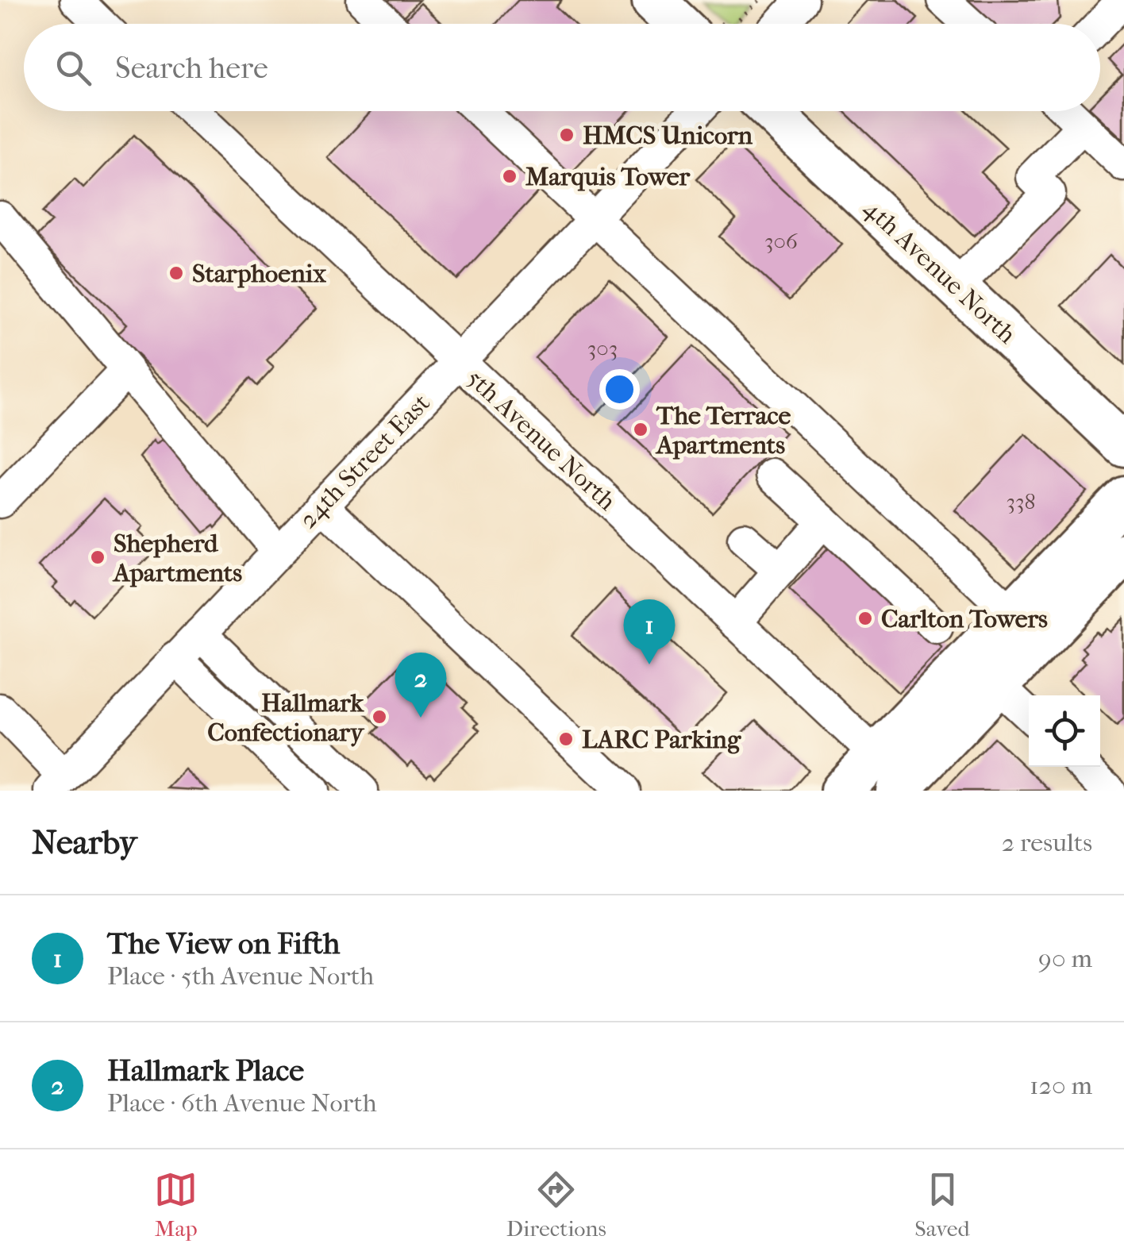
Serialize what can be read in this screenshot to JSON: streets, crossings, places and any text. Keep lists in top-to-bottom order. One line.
{"streets":{"main road":["4th Avenue North"],"street":["5th Avenue North","24th Street East"]},"crossings":[["5th Avenue North","24th Street East"]],"places":["HMCS Unicorn","Marquis Tower","Starphoenix","The Terrace Apartments","Shepherd Apartments","Carlton Towers","Hallmark Confectionary","LARC Parking"],"house_numbers":["306","303","338"],"page":{"search":"Search here","pins":["1","2"],"heading":["Nearby","2 results"],"list":[{"mark":"1","name":"The View on Fifth","note":"Place · 5th Avenue North","value":"90 m"},{"mark":"2","name":"Hallmark Place","note":"Place · 6th Avenue North","value":"120 m"}],"nav":["Map","Directions","Saved"]}}
